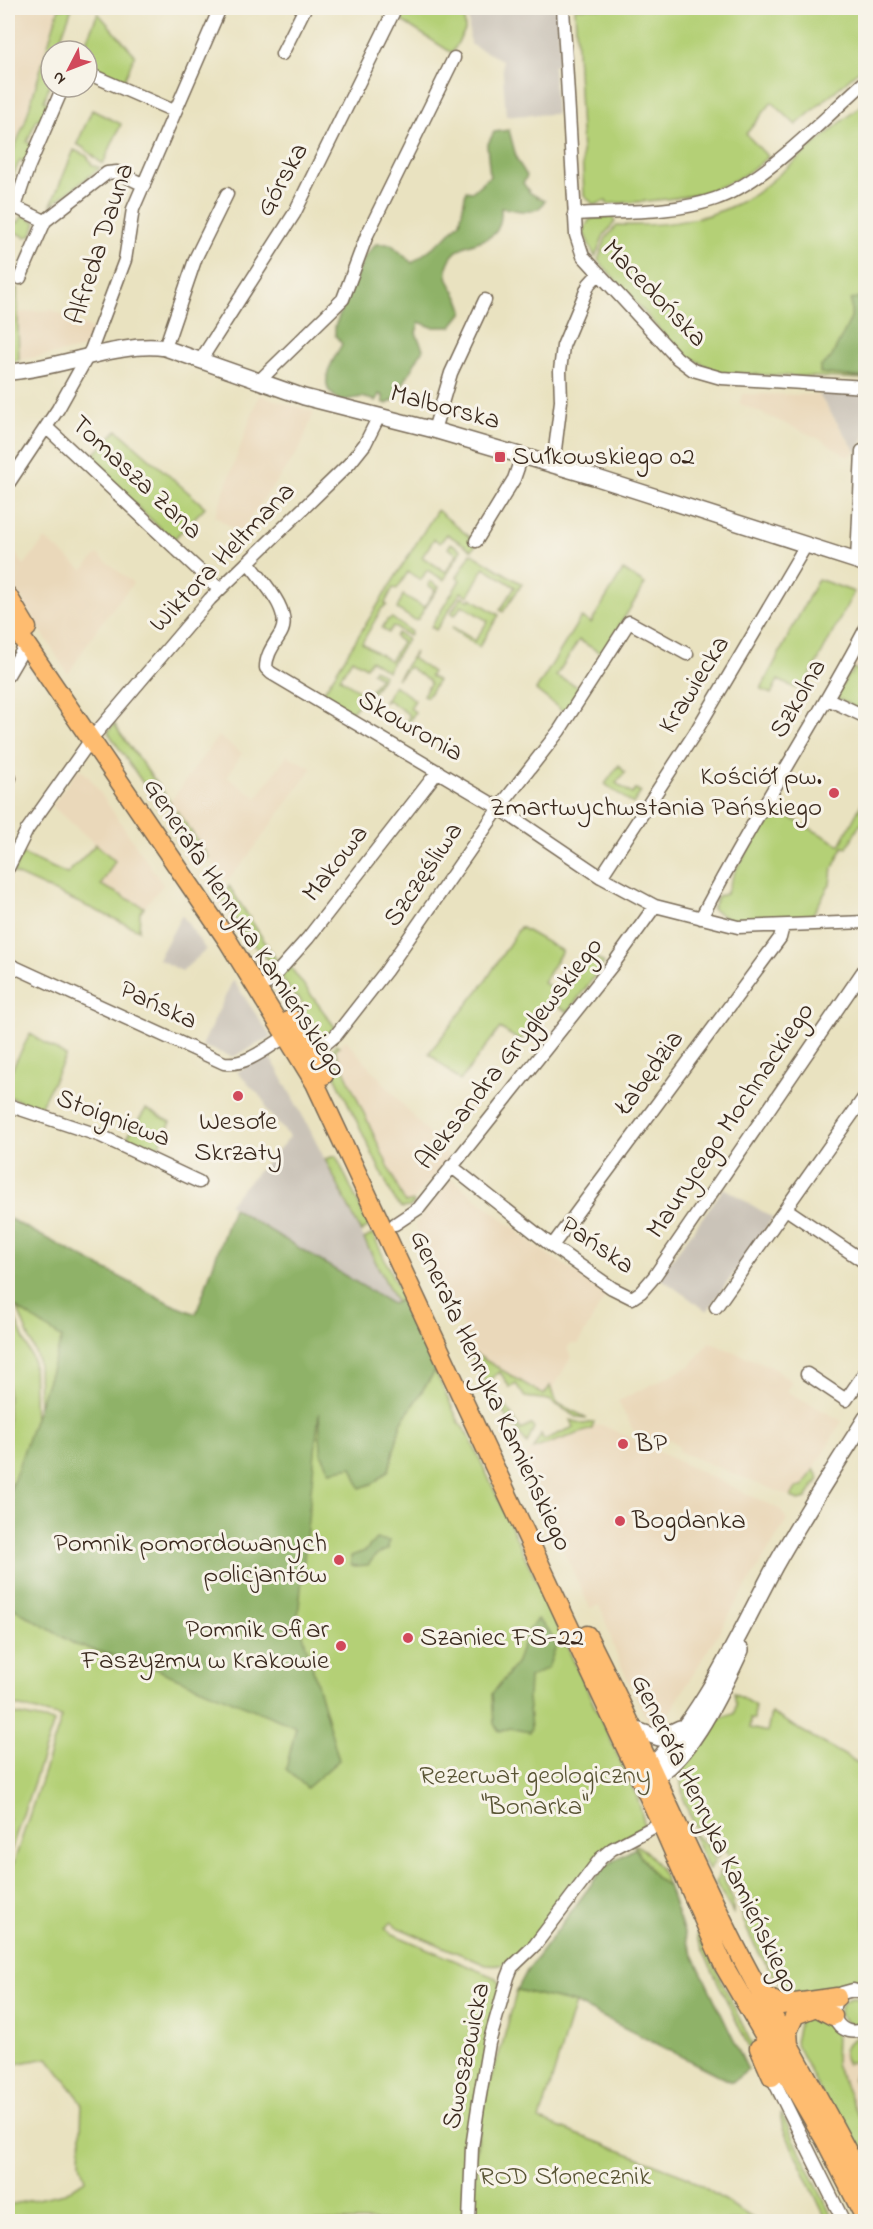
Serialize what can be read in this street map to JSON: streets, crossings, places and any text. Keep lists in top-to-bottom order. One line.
{"streets":{"main road":["Generała Henryka Kamieńskiego"],"street":["Górska","Alfreda Dauna","Macedońska","Malborska","Tomasza Zana","Wiktora Heltmana","Krawiecka","Szkolna","Skowronia","Makowa","Szczęśliwa","Pańska","Aleksandra Gryglewskiego","Łabędzia","Stoigniewa","Maurycego Mochnackiego","Swoszowicka"]},"crossings":[["Górska","Malborska"],["Alfreda Dauna","Malborska"],["Alfreda Dauna","Tomasza Zana"],["Malborska","Wiktora Heltmana"],["Malborska","Krawiecka"],["Tomasza Zana","Wiktora Heltmana"],["Wiktora Heltmana","Skowronia"],["Wiktora Heltmana","Generała Henryka Kamieńskiego"],["Krawiecka","Skowronia"],["Szkolna","Skowronia"],["Skowronia","Makowa"],["Skowronia","Szczęśliwa"],["Skowronia","Aleksandra Gryglewskiego"],["Skowronia","Łabędzia"],["Makowa","Generała Henryka Kamieńskiego"],["Szczęśliwa","Generała Henryka Kamieńskiego"],["Generała Henryka Kamieńskiego","Pańska"],["Generała Henryka Kamieńskiego","Aleksandra Gryglewskiego"],["Generała Henryka Kamieńskiego","Swoszowicka"],["Pańska","Aleksandra Gryglewskiego"],["Pańska","Łabędzia"],["Pańska","Maurycego Mochnackiego"]],"parks":["Rezerwat geologiczny \"Bonarka\"","ROD Słonecznik"],"places":{"transit":["Sułkowskiego 02"],"other":["Kościół pw. Zmartwychwstania Pańskiego","Wesołe Skrzaty","BP","Bogdanka","Pomnik pomordowanych policjantów","Szaniec FS-22","Pomnik Ofiar Faszyzmu w Krakowie"]},"north":"bottom left"}
